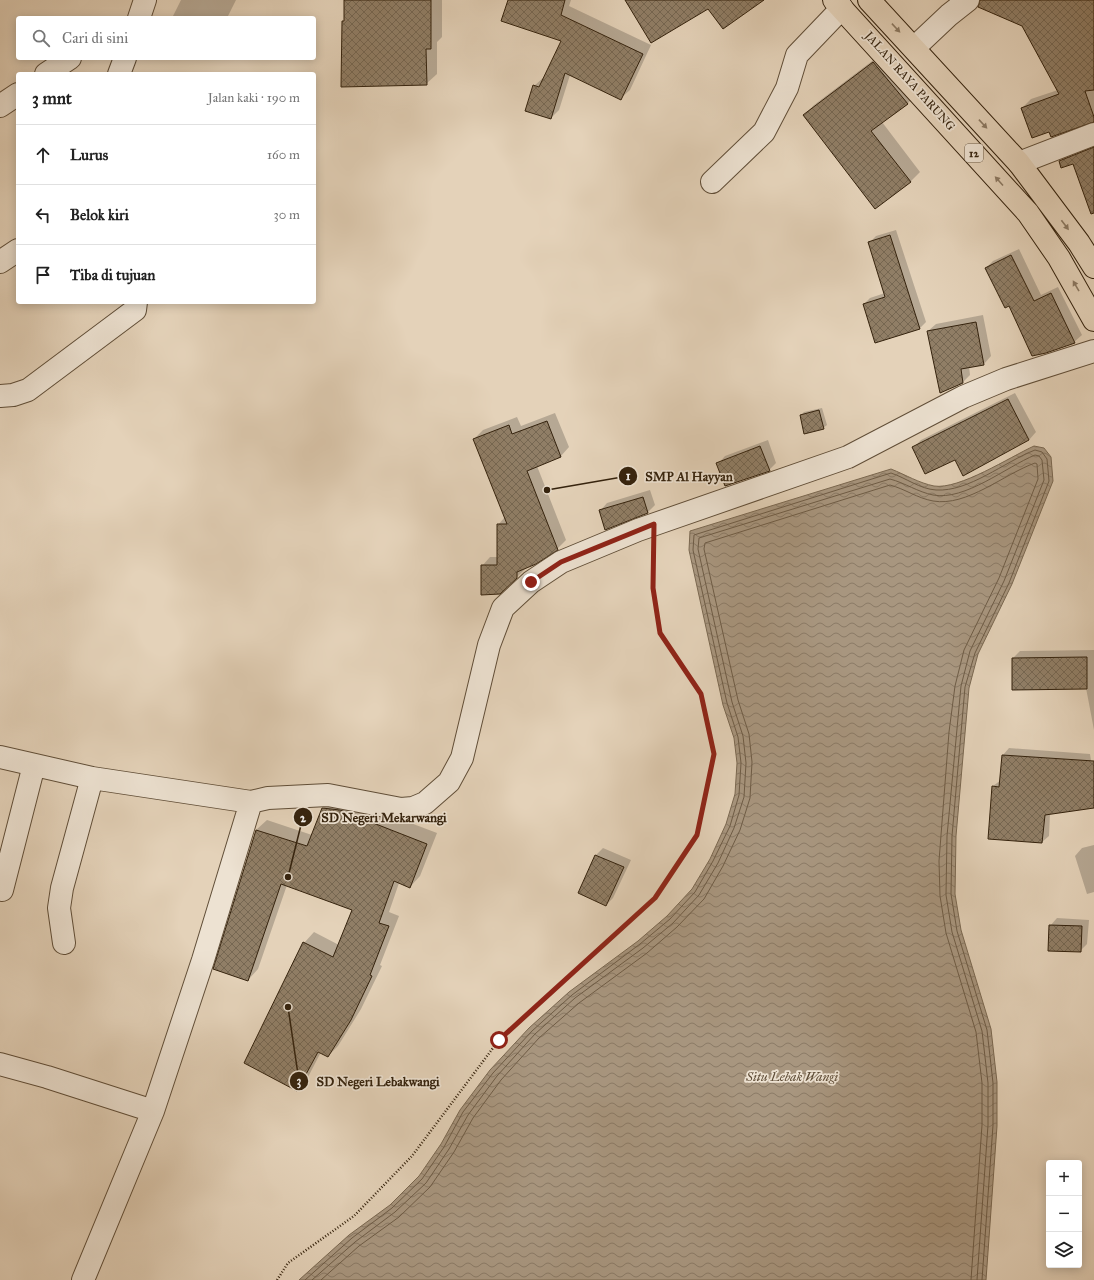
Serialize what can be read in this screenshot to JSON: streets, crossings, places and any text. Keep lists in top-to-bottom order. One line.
{"streets":{"highway":["JALAN RAYA PARUNG","12"]},"water":["Situ Lebak Wangi"],"places":["SMP Al Hayyan","SD Negeri Mekarwangi","SD Negeri Lebakwangi"],"page":{"search":"Cari di sini","heading":["3 mnt","Jalan kaki · 190 m"],"list":[["Lurus","160 m"],["Belok kiri","30 m"],"Tiba di tujuan"],"map_buttons":["+","−"]}}
